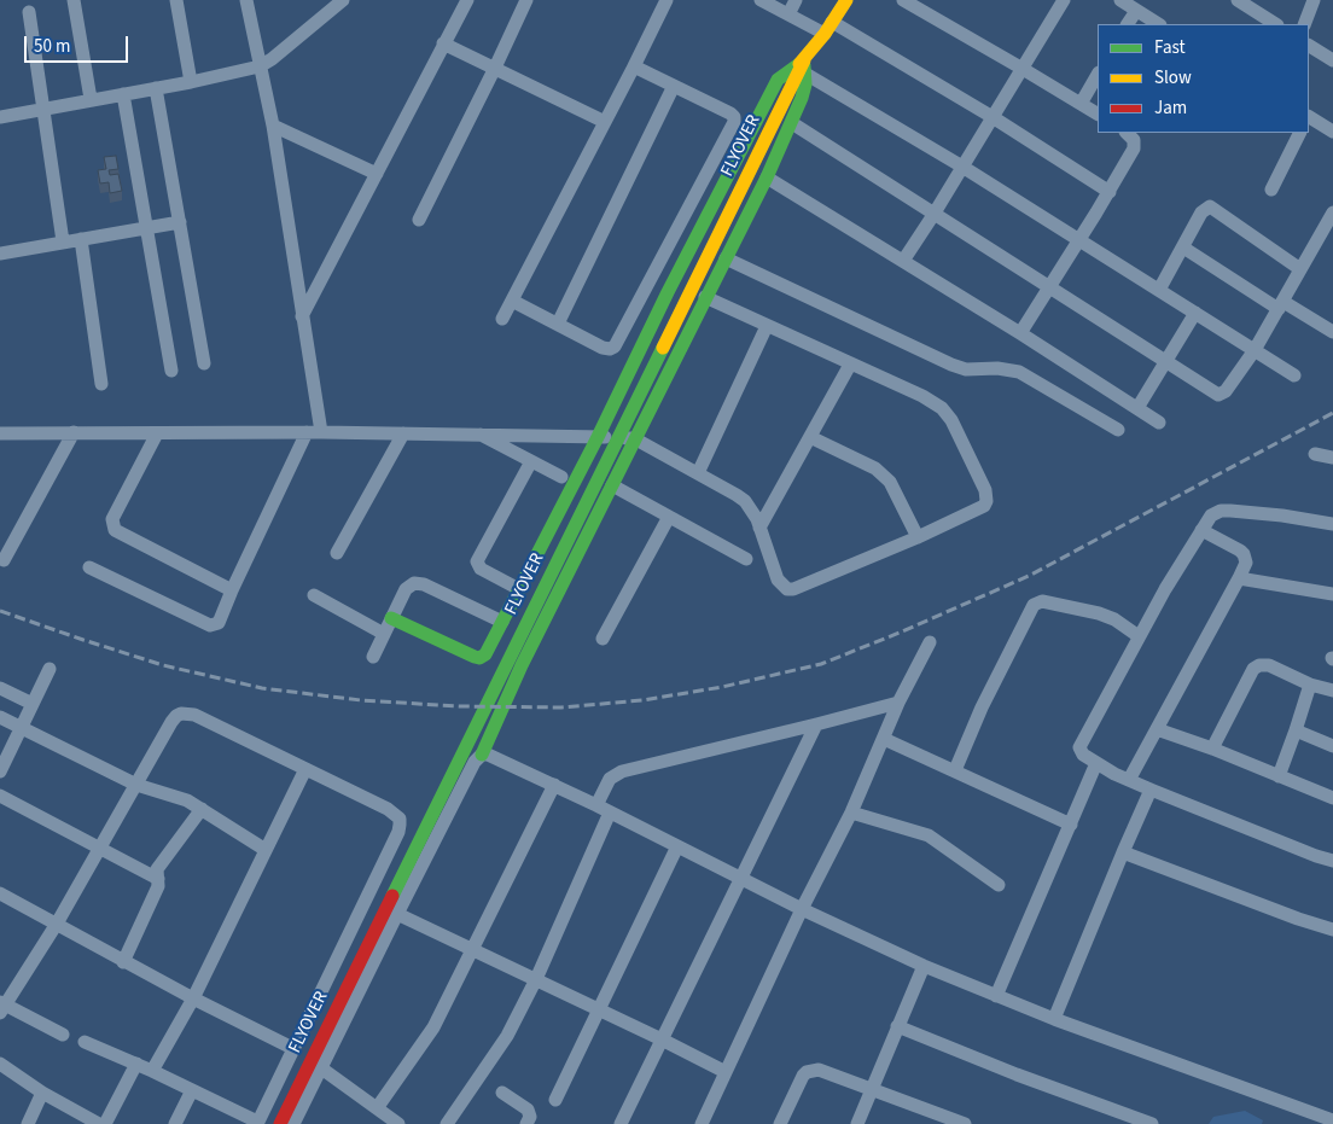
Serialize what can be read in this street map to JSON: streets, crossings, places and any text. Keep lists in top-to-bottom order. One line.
{"streets":{"street":["FLYOVER"]},"legend":["Fast","Slow","Jam"],"scale_bar":"50 m"}
